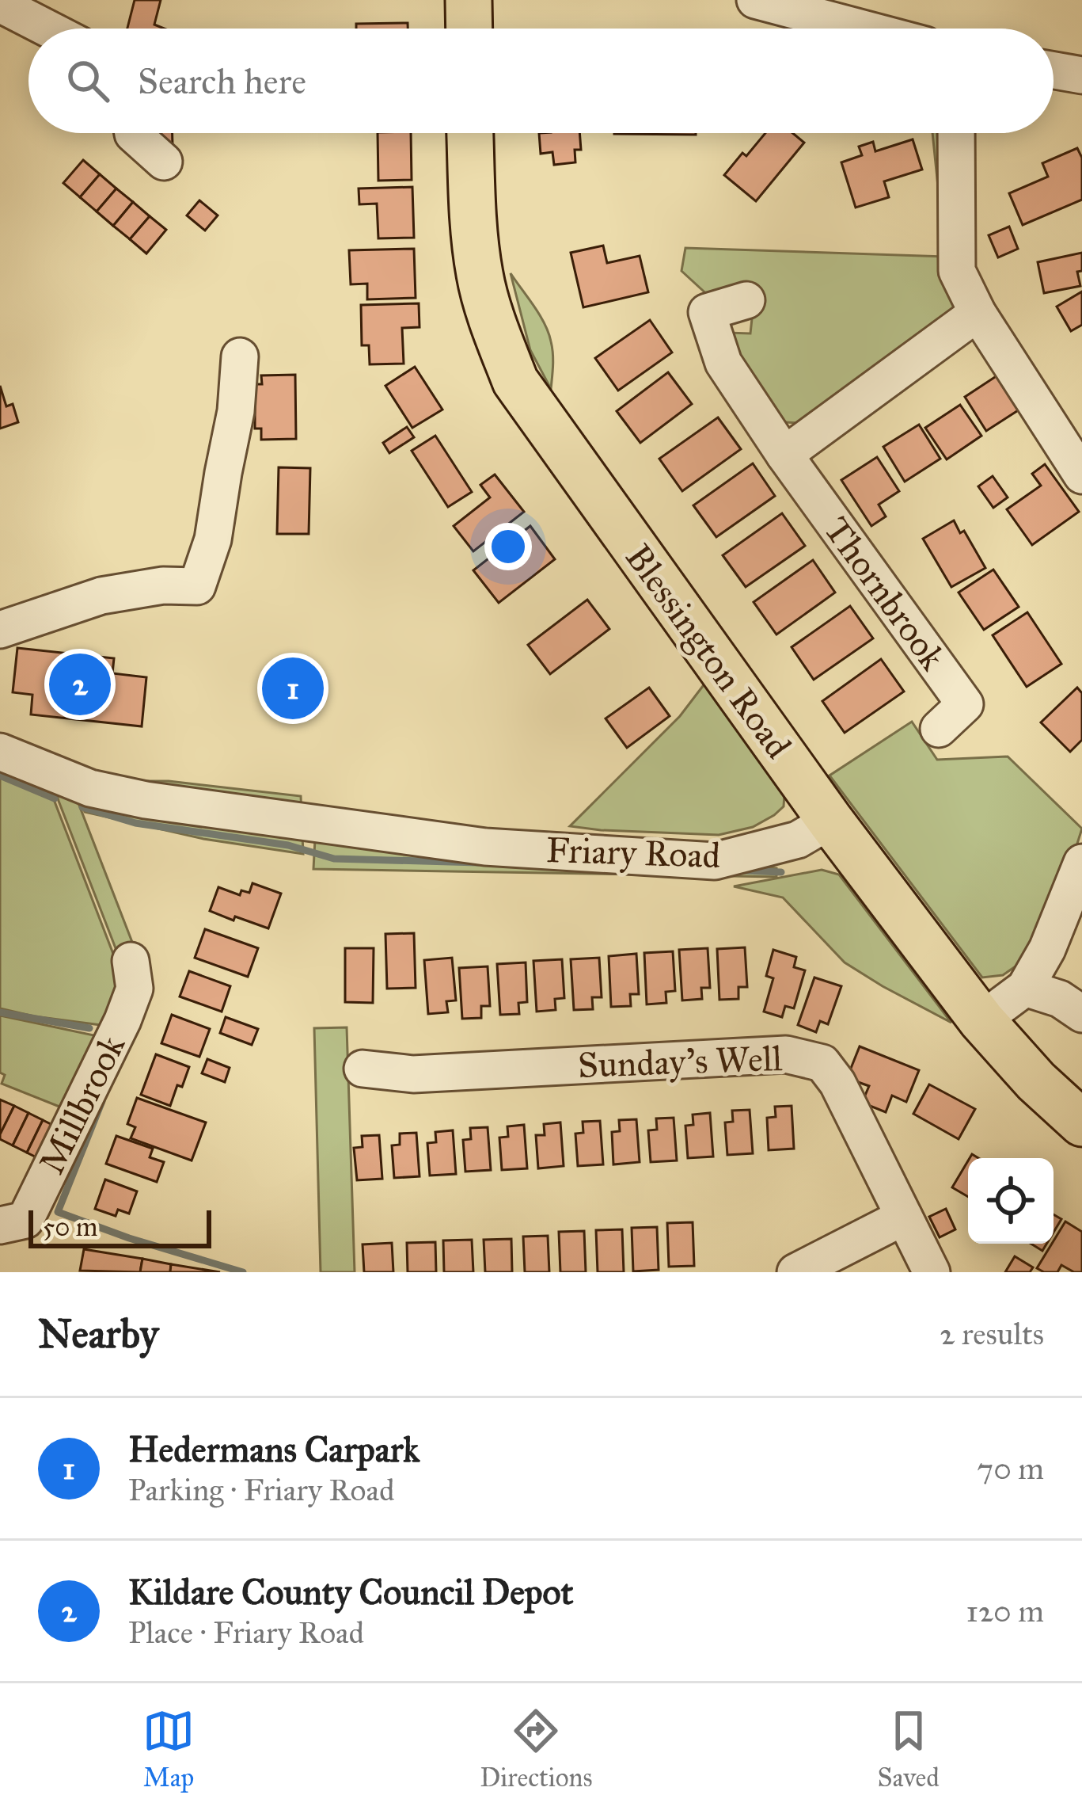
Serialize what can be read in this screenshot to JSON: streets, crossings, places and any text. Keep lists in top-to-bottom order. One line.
{"streets":{"main road":["Blessington Road"],"street":["Thornbrook","Friary Road","Sunday's Well","Millbrook"]},"crossings":[["Blessington Road","Friary Road"]],"scale_bar":"50 m","page":{"search":"Search here","pins":["2","1"],"scale":"50 m","heading":["Nearby","2 results"],"list":[{"mark":"1","name":"Hedermans Carpark","note":"Parking · Friary Road","value":"70 m"},{"mark":"2","name":"Kildare County Council Depot","note":"Place · Friary Road","value":"120 m"}],"nav":["Map","Directions","Saved"]}}
